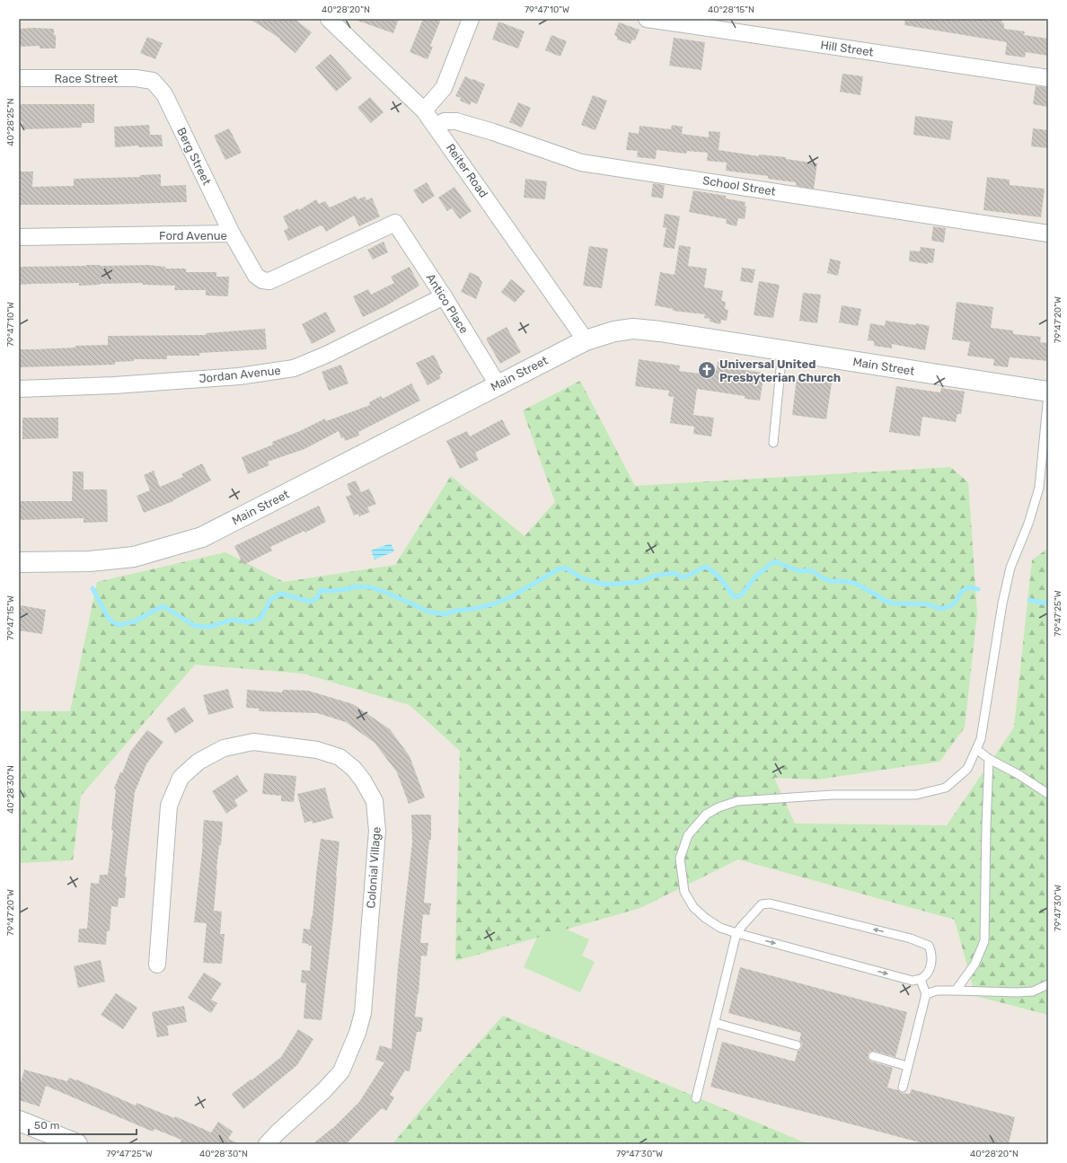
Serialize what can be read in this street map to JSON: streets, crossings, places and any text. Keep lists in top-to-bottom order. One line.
{"streets":{"street":["Hill Street","Race Street","Berg Street","Reiter Road","School Street","Ford Avenue","Antico Place","Main Street","Jordan Avenue","Colonial Village"]},"crossings":[["Race Street","Berg Street"],["Berg Street","Ford Avenue"],["Reiter Road","School Street"],["Reiter Road","Main Street"],["Ford Avenue","Antico Place"],["Antico Place","Main Street"],["Antico Place","Jordan Avenue"]],"places":{"church":["Universal United Presbyterian Church"]},"scale_bar":"50 m","coordinates":["40°28'20\"N","79°47'10\"W","40°28'15\"N","40°28'25\"N","79°47'20\"W","79°47'25\"W","79°47'15\"W","40°28'30\"N","79°47'30\"W"]}
